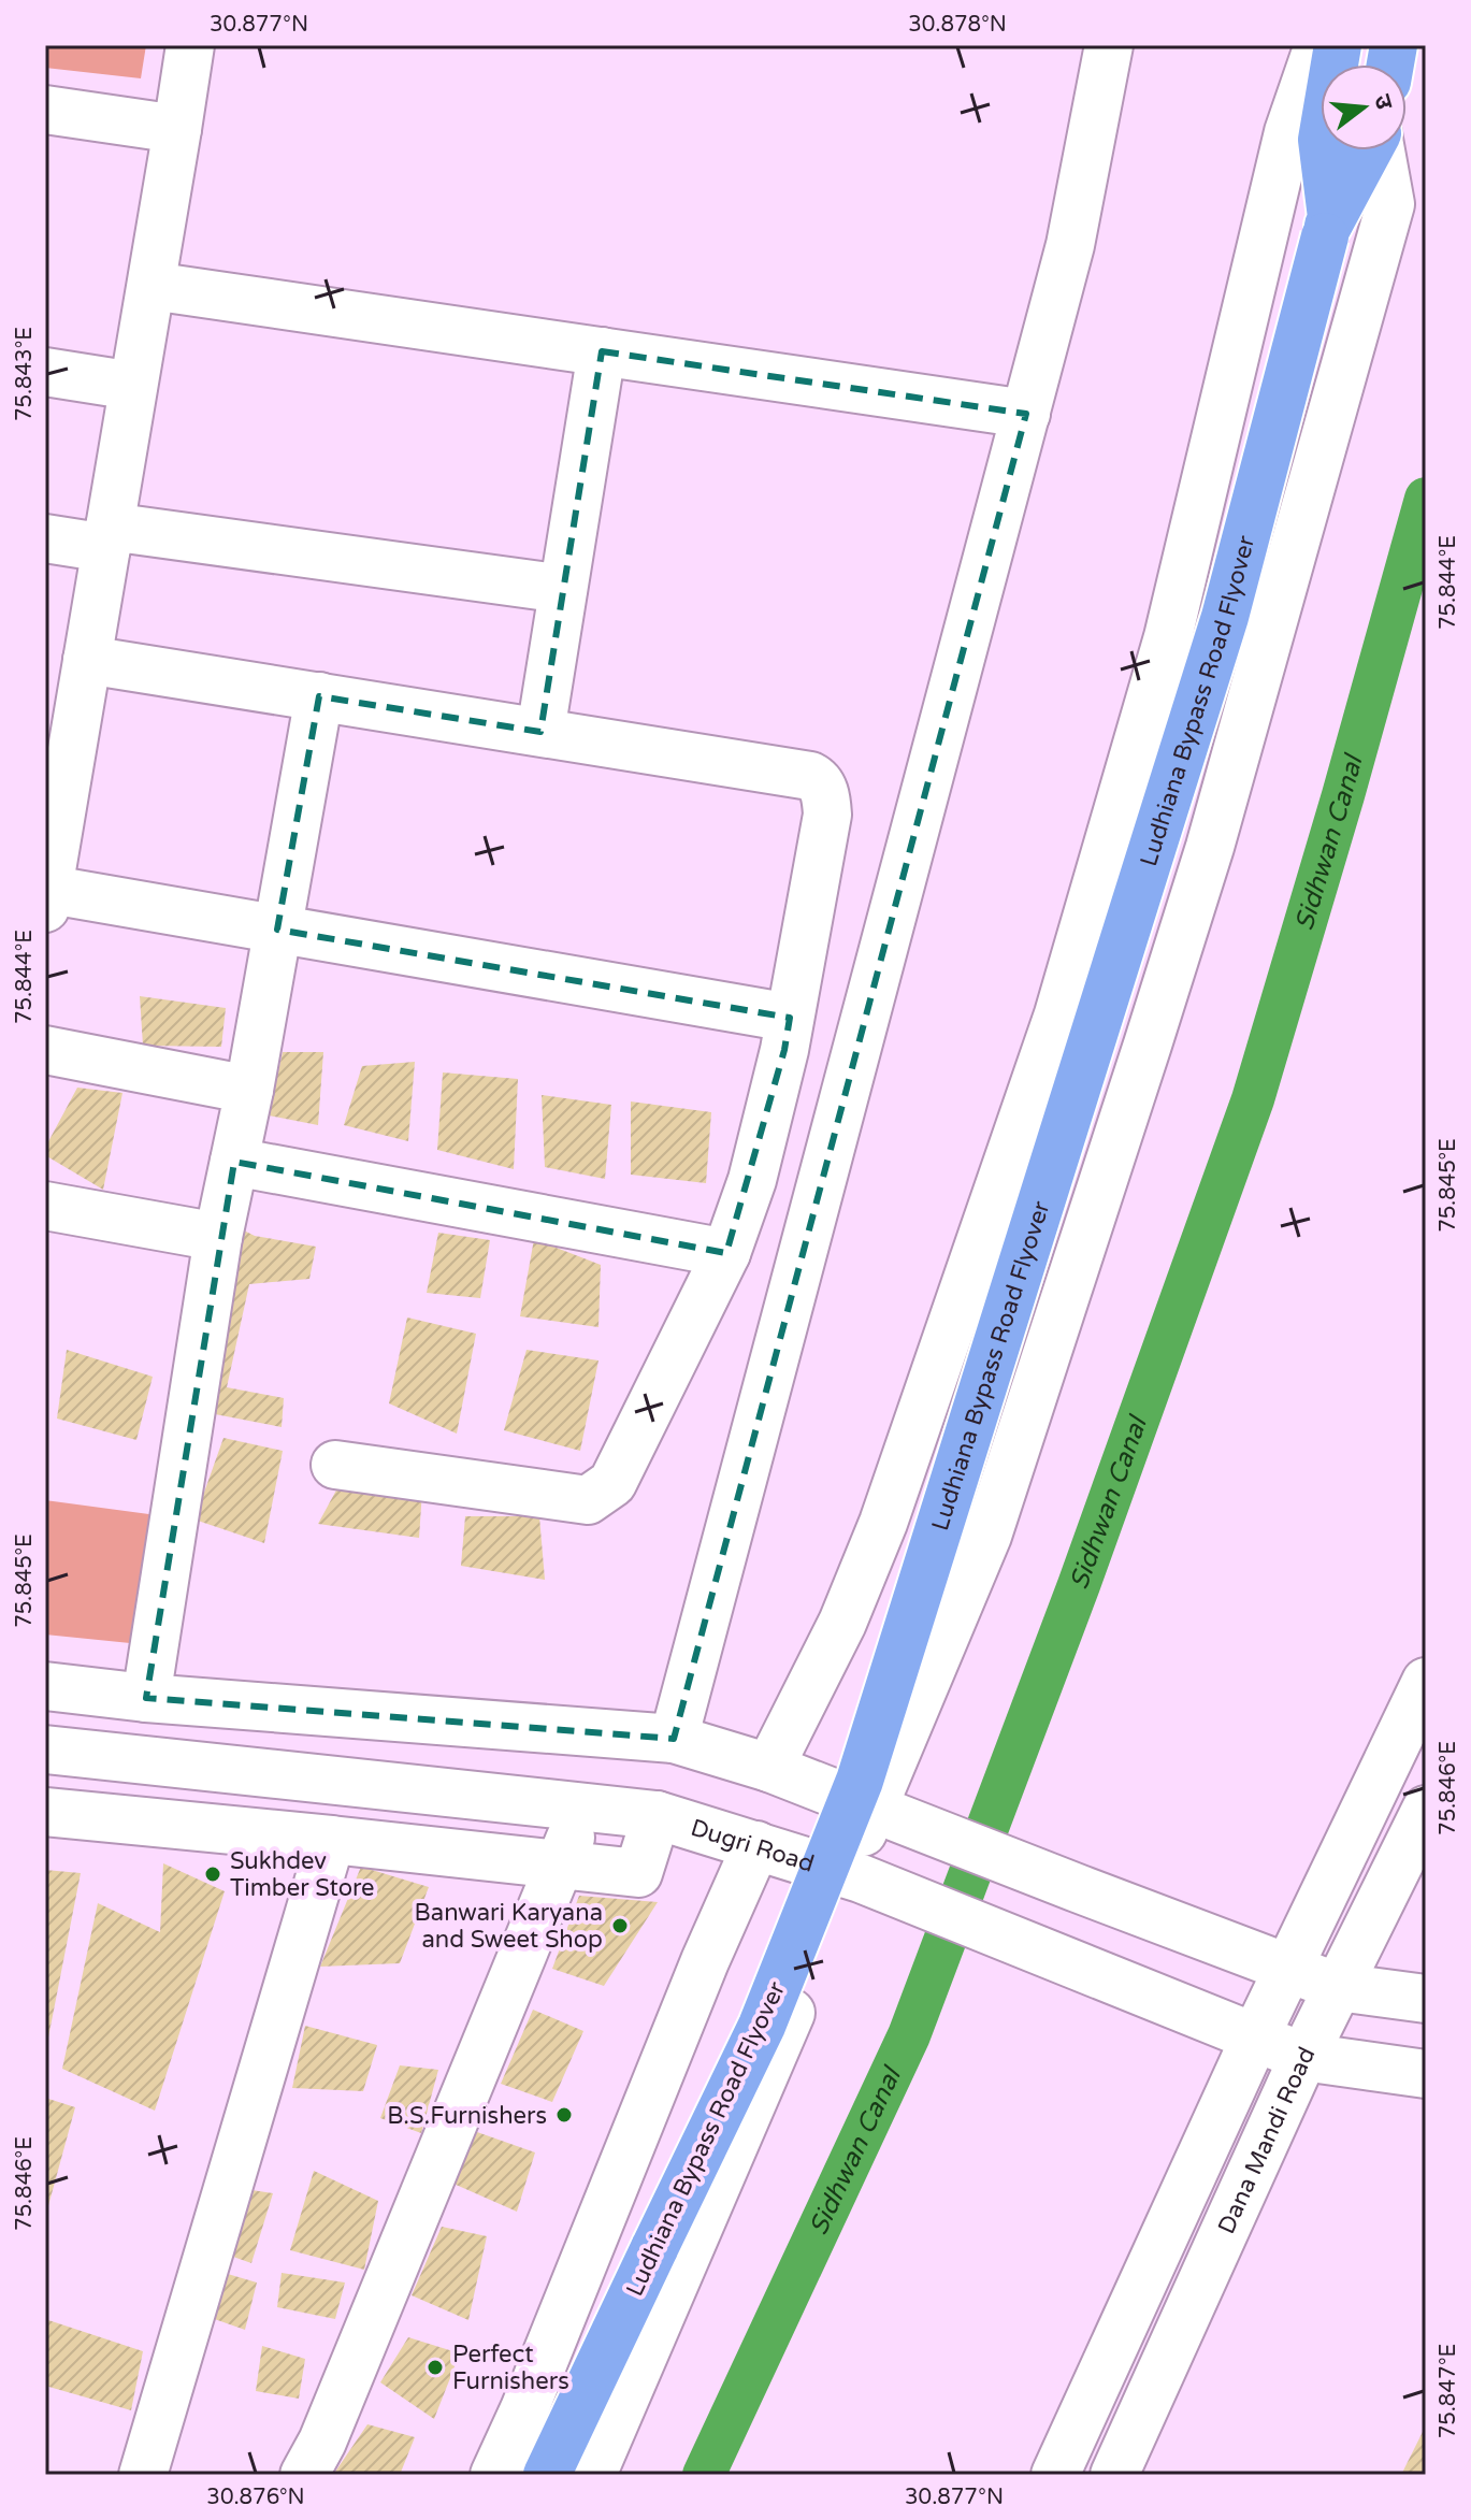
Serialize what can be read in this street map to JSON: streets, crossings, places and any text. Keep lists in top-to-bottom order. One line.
{"streets":{"highway":["Ludhiana Bypass Road Flyover"],"street":["Dugri Road","Dana Mandi Road"]},"crossings":[["Dugri Road","Dana Mandi Road"]],"water":["Sidhwan Canal"],"places":["Sukhdev Timber Store","Banwari Karyana and Sweet Shop","B.S.Furnishers","Perfect Furnishers"],"north":"right","coordinates":["30.877°N","30.878°N","75.843°E","75.844°E","75.845°E","75.846°E","75.847°E","30.876°N"]}
